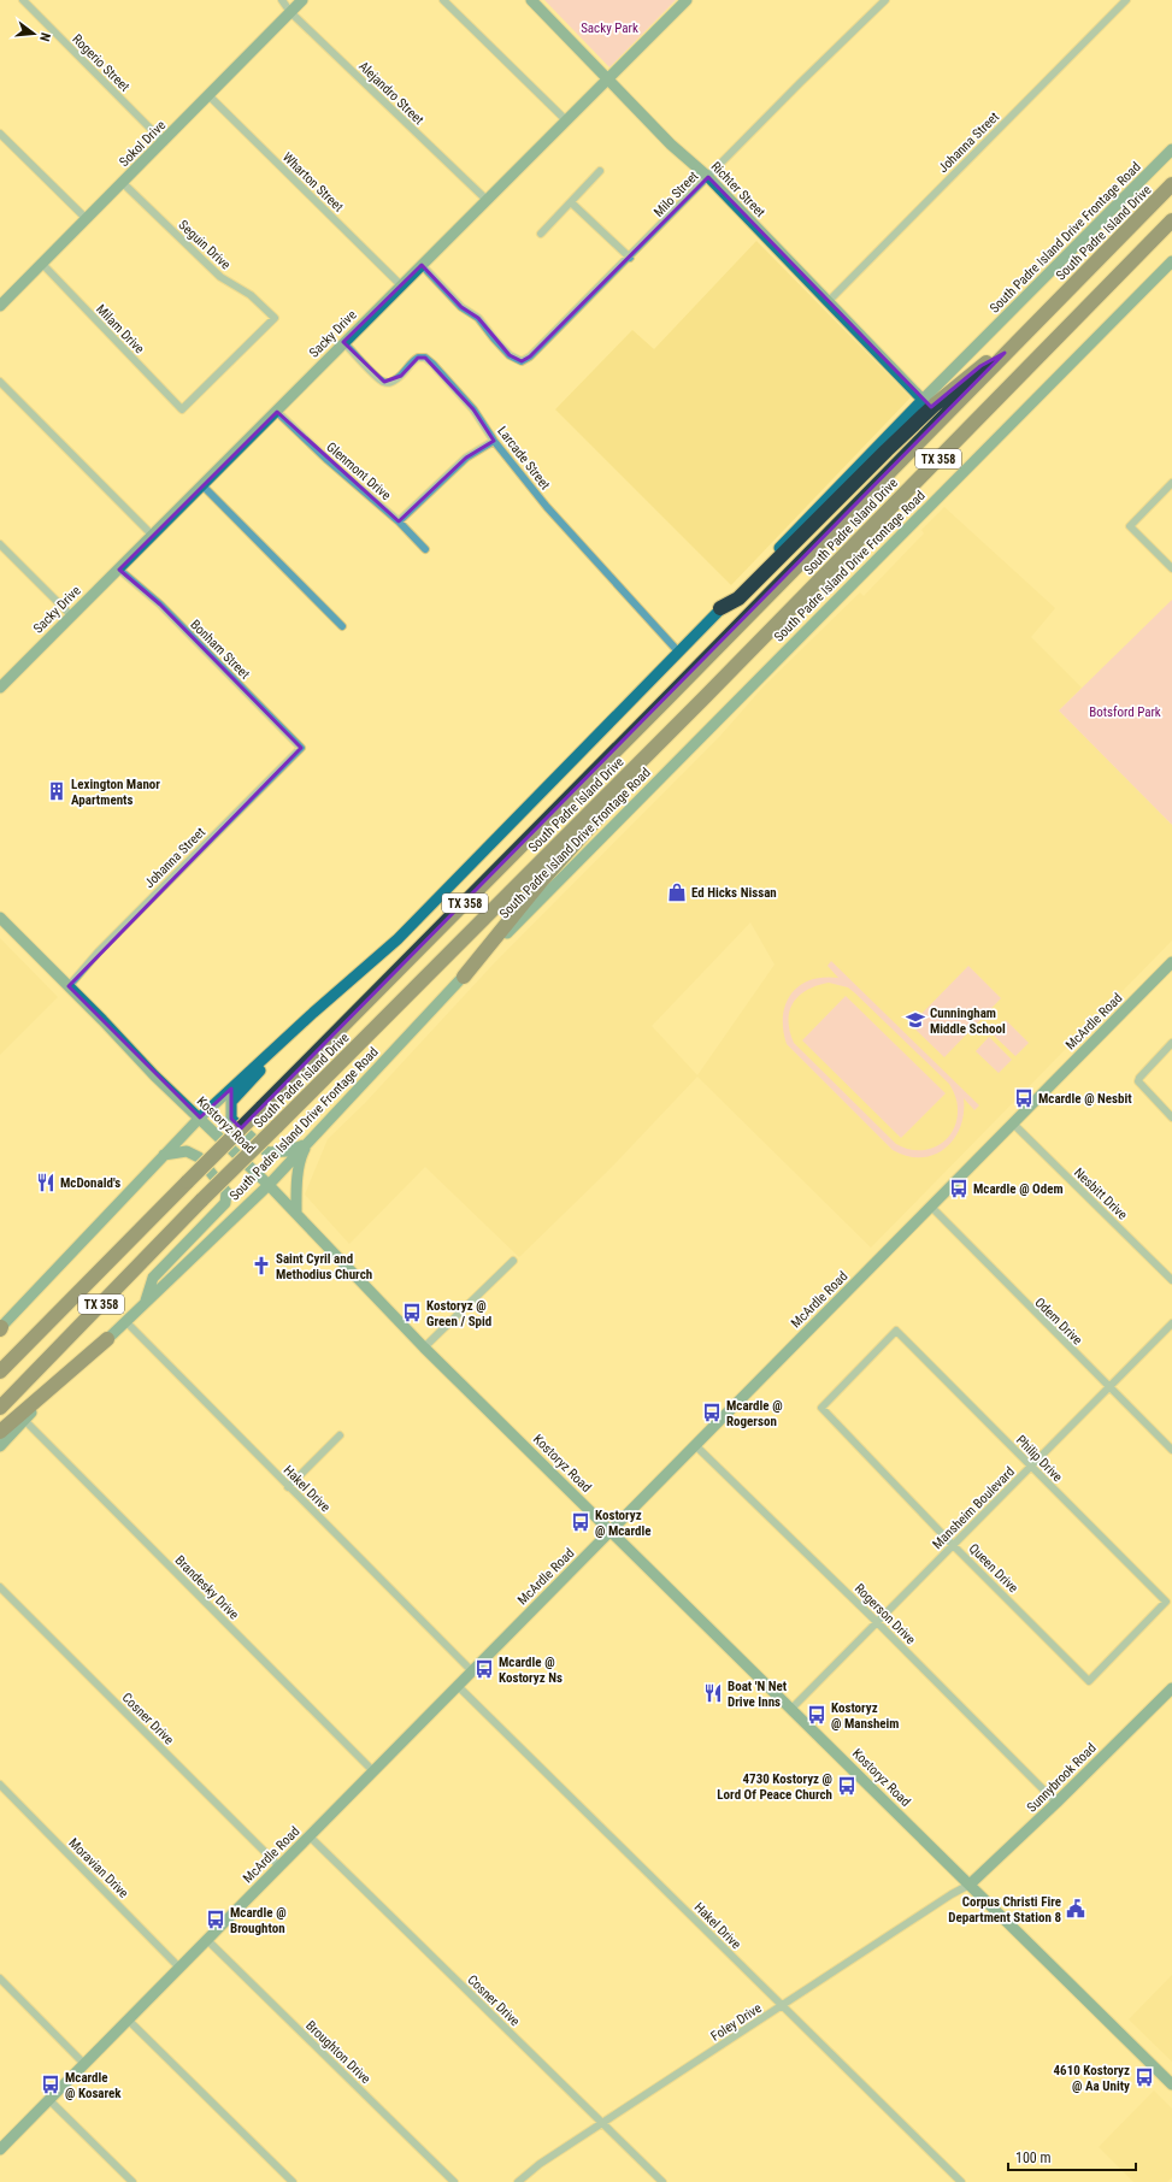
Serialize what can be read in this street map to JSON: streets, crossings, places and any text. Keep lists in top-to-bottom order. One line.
{"streets":{"highway":["South Padre Island Drive","TX 358"],"main road":["Sokol Drive","Richter Street","South Padre Island Drive Frontage Road","Sacky Drive","McArdle Road","Kostoryz Road","Sunnybrook Road"],"street":["Rogerio Street","Alejandro Street","Johanna Street","Wharton Street","Milo Street","Seguin Drive","Milam Drive","Larcade Street","Glenmont Drive","Bonham Street","Nesbitt Drive","Odem Drive","Philip Drive","Hakel Drive","Mansheim Boulevard","Queen Drive","Brandesky Drive","Rogerson Drive","Cosner Drive","Moravian Drive","Foley Drive","Broughton Drive"]},"crossings":[["Rogerio Street","Sokol Drive"],["Alejandro Street","Sokol Drive"],["Alejandro Street","Sacky Drive"],["Johanna Street","Richter Street"],["Johanna Street","Bonham Street"],["Johanna Street","Kostoryz Road"],["Sokol Drive","Wharton Street"],["Sokol Drive","Seguin Drive"],["Sokol Drive","Milam Drive"],["Wharton Street","Sacky Drive"],["Richter Street","Milo Street"],["Richter Street","South Padre Island Drive Frontage Road"],["Richter Street","Sacky Drive"],["Milo Street","Sacky Drive"],["South Padre Island Drive Frontage Road","Larcade Street"],["South Padre Island Drive Frontage Road","Kostoryz Road"],["South Padre Island Drive Frontage Road","Hakel Drive"],["South Padre Island Drive Frontage Road","Brandesky Drive"],["Seguin Drive","Milam Drive"],["Sacky Drive","Larcade Street"],["Sacky Drive","Glenmont Drive"],["Sacky Drive","Bonham Street"],["McArdle Road","Kostoryz Road"],["McArdle Road","Nesbitt Drive"],["McArdle Road","Odem Drive"],["McArdle Road","Hakel Drive"],["McArdle Road","Brandesky Drive"],["McArdle Road","Rogerson Drive"],["McArdle Road","Cosner Drive"],["McArdle Road","Moravian Drive"],["McArdle Road","Broughton Drive"],["Kostoryz Road","Mansheim Boulevard"],["Kostoryz Road","Sunnybrook Road"],["Kostoryz Road","Foley Drive"],["Odem Drive","Mansheim Boulevard"],["Philip Drive","Mansheim Boulevard"],["Philip Drive","Queen Drive"],["Hakel Drive","Foley Drive"],["Mansheim Boulevard","Queen Drive"],["Mansheim Boulevard","Rogerson Drive"],["Rogerson Drive","Sunnybrook Road"],["Cosner Drive","Foley Drive"],["Sunnybrook Road","Foley Drive"]],"parks":["Sacky Park","Botsford Park"],"places":{"building":["Lexington Manor Apartments"],"shop":["Ed Hicks Nissan"],"school or university":["Cunningham Middle School"],"bus stop":["Mcardle @ Nesbit","Mcardle @ Odem","Kostoryz @ Green / Spid","Mcardle @ Rogerson","Kostoryz @ Mcardle","Mcardle @ Kostoryz Ns","Kostoryz @ Mansheim","4730 Kostoryz @ Lord Of Peace Church","Mcardle @ Broughton","4610 Kostoryz @ Aa Unity","Mcardle @ Kosarek"],"restaurant":["McDonald's","Boat 'N Net Drive Inns"],"church":["Saint Cyril and Methodius Church"],"public building":["Corpus Christi Fire Department Station 8"]},"scale_bar":"100 m","north":"right"}
